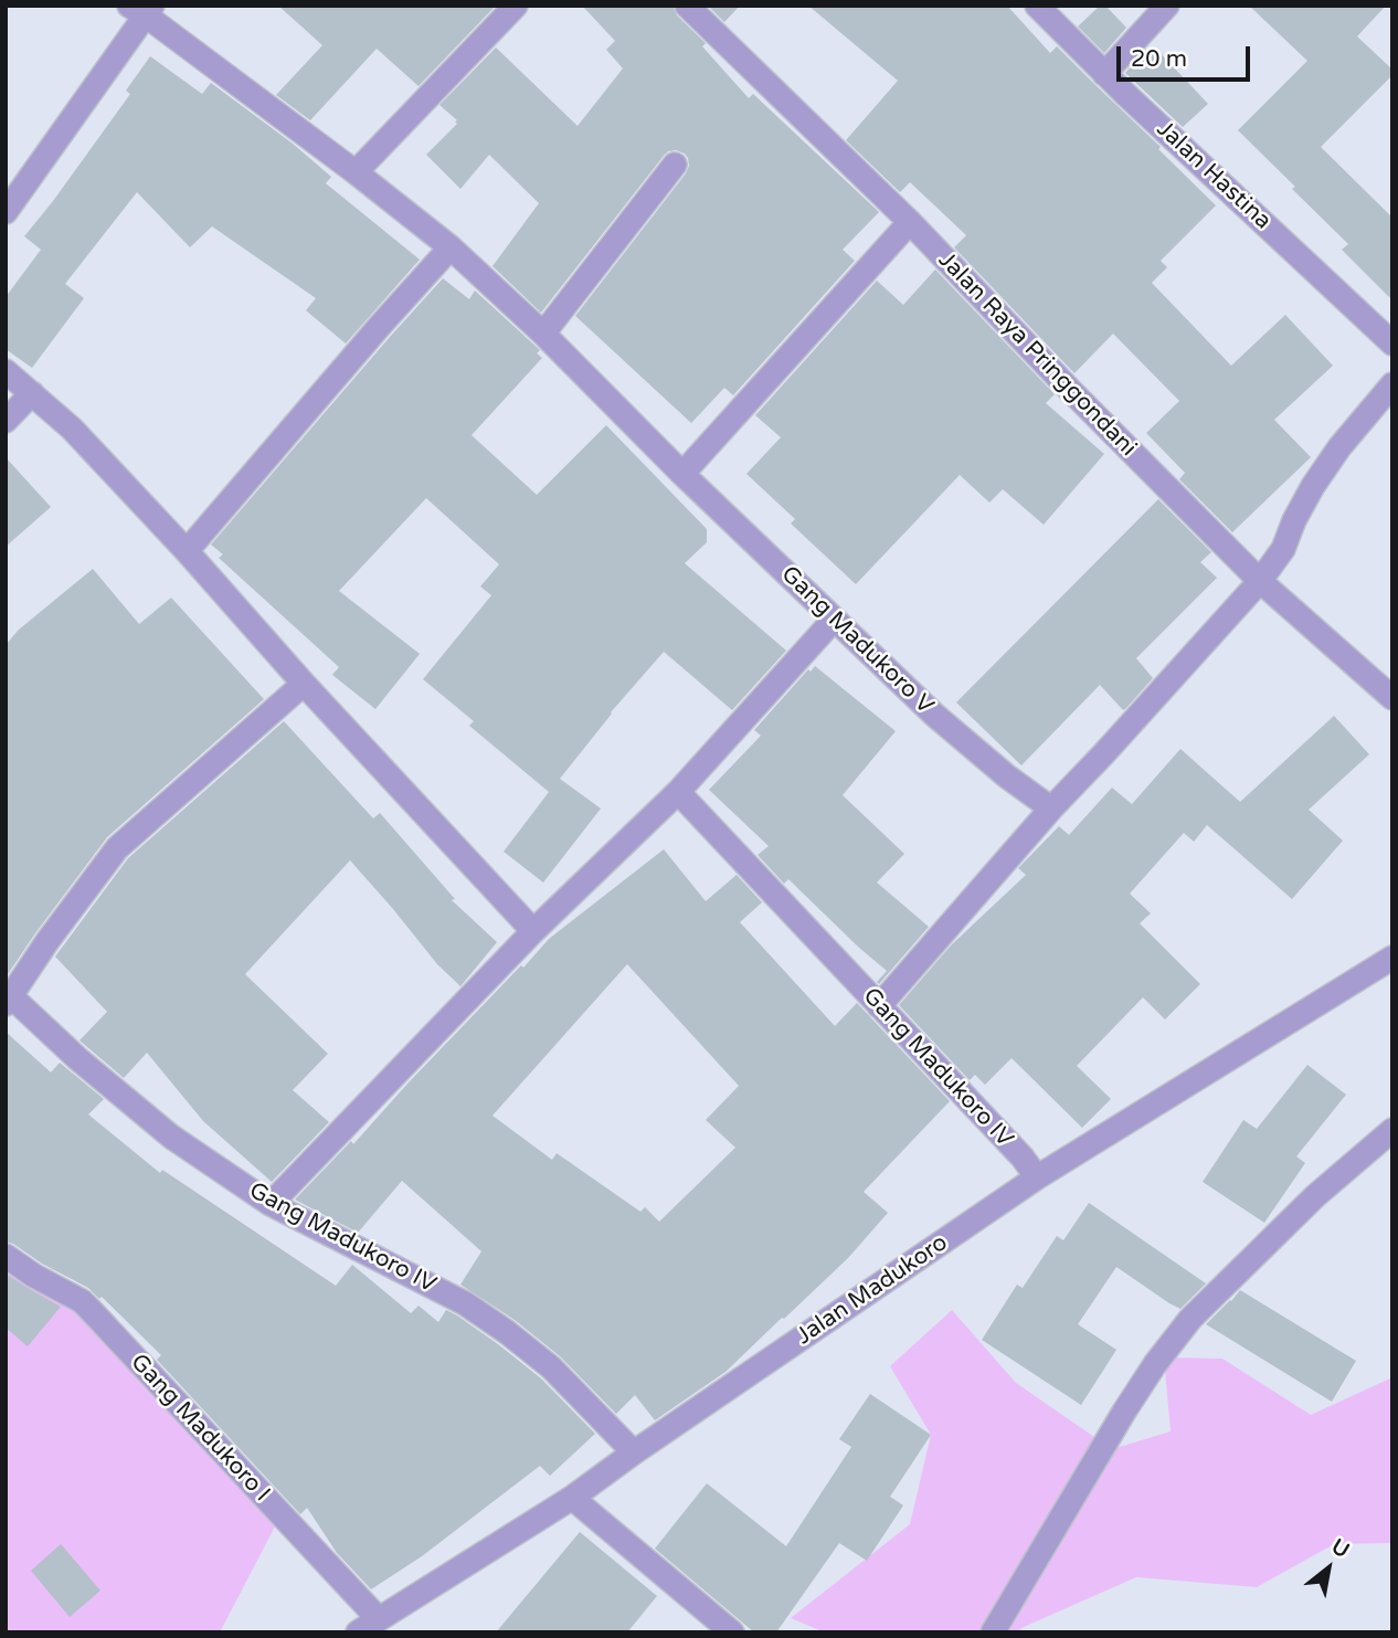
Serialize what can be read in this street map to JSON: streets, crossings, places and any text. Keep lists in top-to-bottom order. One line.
{"streets":{"street":["Jalan Hastina","Jalan Raya Pringgondani","Gang Madukoro V","Gang Madukoro IV","Jalan Madukoro","Gang Madukoro I"]},"crossings":[["Gang Madukoro IV","Jalan Madukoro"],["Jalan Madukoro","Gang Madukoro I"]],"scale_bar":"20 m","north":"top right"}
